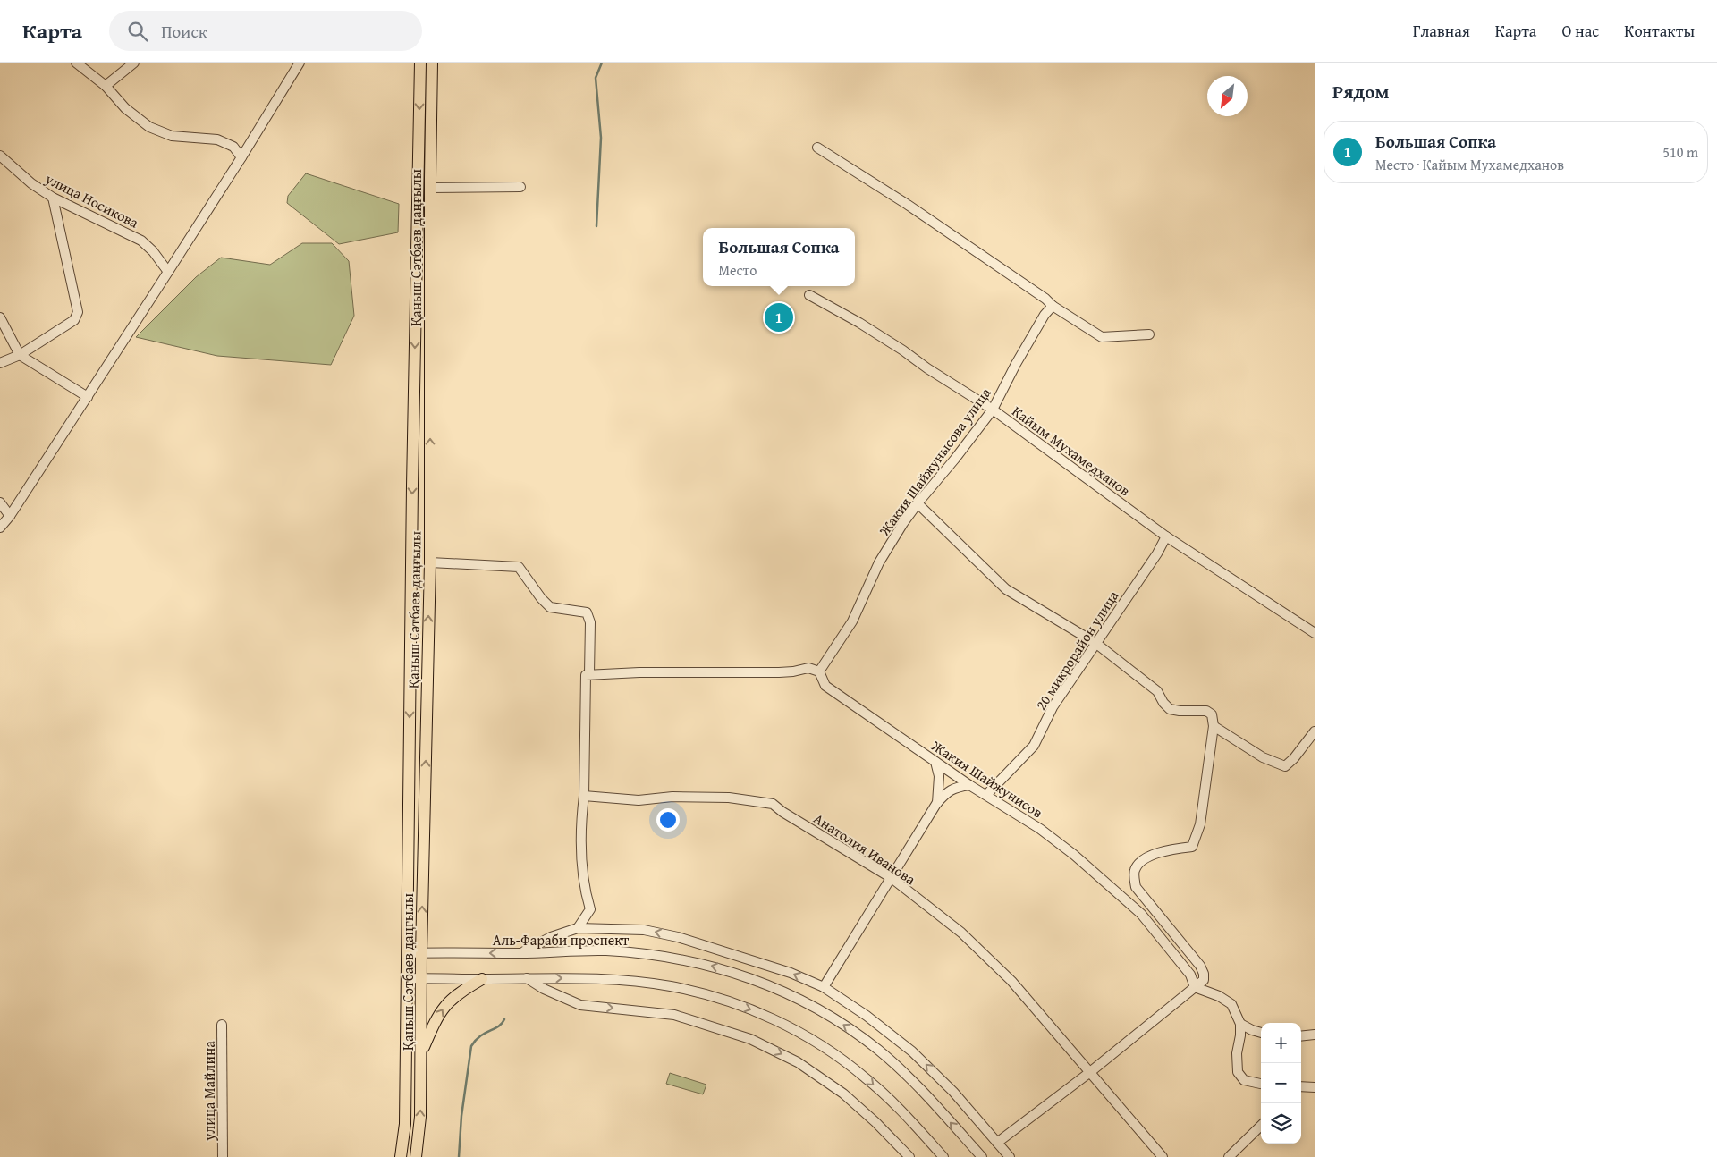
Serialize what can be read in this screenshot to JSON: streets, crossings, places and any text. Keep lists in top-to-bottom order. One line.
{"streets":{"main road":["Қаныш Сәтбаев даңғылы"],"street":["улица Носикова","Кайым Мухамедханов","Жакия Шайжунысова улица","20 микрорайон улица","Жакия Шайжунисов","Анатолия Иванова","Аль-Фараби проспект","улица Майлина"]},"crossings":[["Қаныш Сәтбаев даңғылы","Аль-Фараби проспект"],["Кайым Мухамедханов","Жакия Шайжунысова улица"],["Кайым Мухамедханов","20 микрорайон улица"],["Жакия Шайжунысова улица","Жакия Шайжунисов"],["20 микрорайон улица","Жакия Шайжунисов"]],"north":"bottom left","page":{"header":"Карта","search":"Поиск","nav":["Главная","Карта","О нас","Контакты"],"heading":"Рядом","list":[{"mark":"1","name":"Большая Сопка","note":"Место · Кайым Мухамедханов","value":"510 m"}],"popup":["Большая Сопка","Место"],"pins":"1","map_buttons":["+","−"]}}
